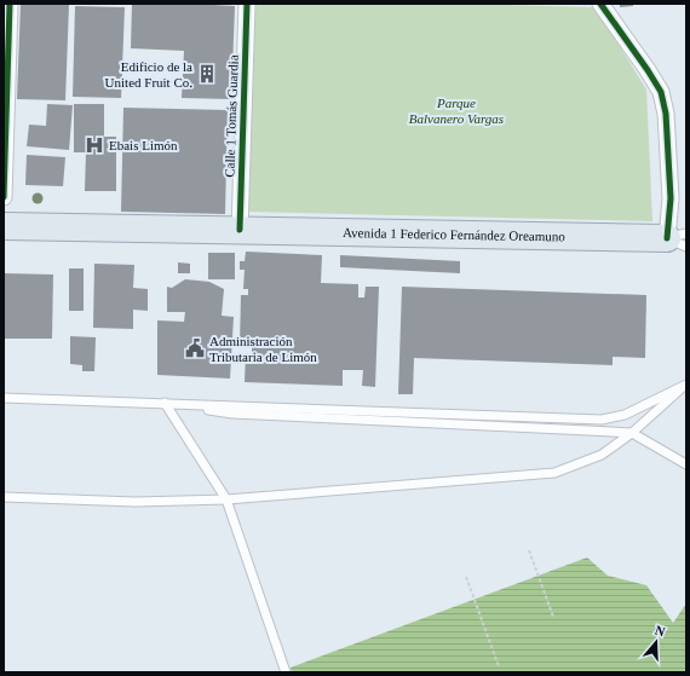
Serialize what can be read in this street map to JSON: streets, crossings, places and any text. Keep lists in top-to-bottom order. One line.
{"streets":{"highway":["Avenida 1 Federico Fernández Oreamuno"],"street":["Calle 1 Tomás Guardia"]},"crossings":[["Calle 1 Tomás Guardia","Avenida 1 Federico Fernández Oreamuno"]],"parks":["Parque Balvanero Vargas"],"places":{"building":["Edificio de la United Fruit Co."],"hospital":["Ebais Limón"],"public building":["Administración Tributaria de Limón"]},"north":"top"}
